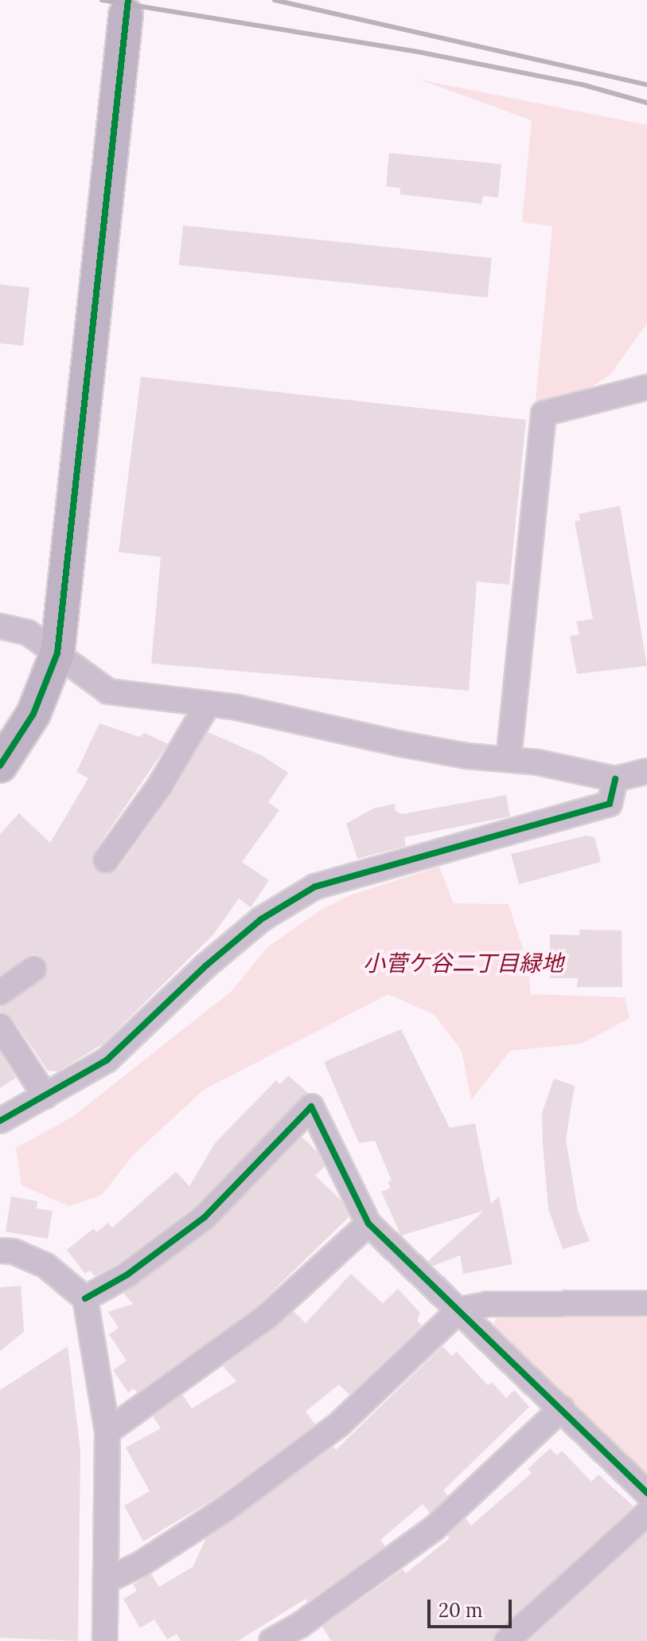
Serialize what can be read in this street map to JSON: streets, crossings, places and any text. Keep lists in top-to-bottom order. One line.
{"parks":["小菅ケ谷二丁目緑地"],"scale_bar":"20 m"}
